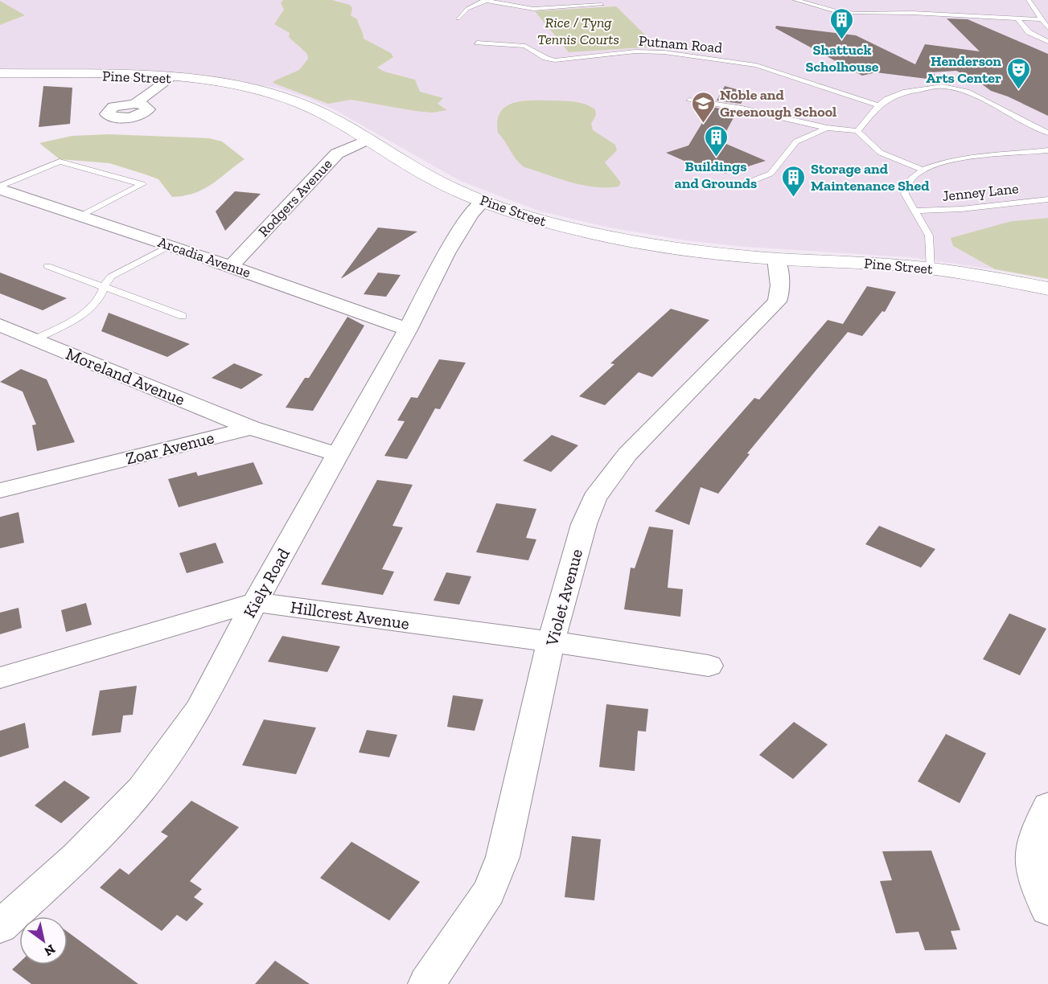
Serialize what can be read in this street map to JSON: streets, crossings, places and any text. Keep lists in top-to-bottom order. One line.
{"streets":{"street":["Pine Street","Rodgers Avenue","Arcadia Avenue","Moreland Avenue","Zoar Avenue","Kiely Road","Violet Avenue","Hillcrest Avenue"],"lane":["Putnam Road","Jenney Lane"]},"crossings":[["Pine Street","Rodgers Avenue"],["Pine Street","Kiely Road"],["Pine Street","Violet Avenue"],["Rodgers Avenue","Arcadia Avenue"],["Arcadia Avenue","Kiely Road"],["Moreland Avenue","Zoar Avenue"],["Kiely Road","Hillcrest Avenue"],["Violet Avenue","Hillcrest Avenue"]],"parks":["Rice / Tyng Tennis Courts"],"places":{"building":["Shattuck Scholhouse","Buildings and Grounds","Storage and Maintenance Shed"],"theatre":["Henderson Arts Center"],"school or university":["Noble and Greenough School"]},"north":"bottom right"}
